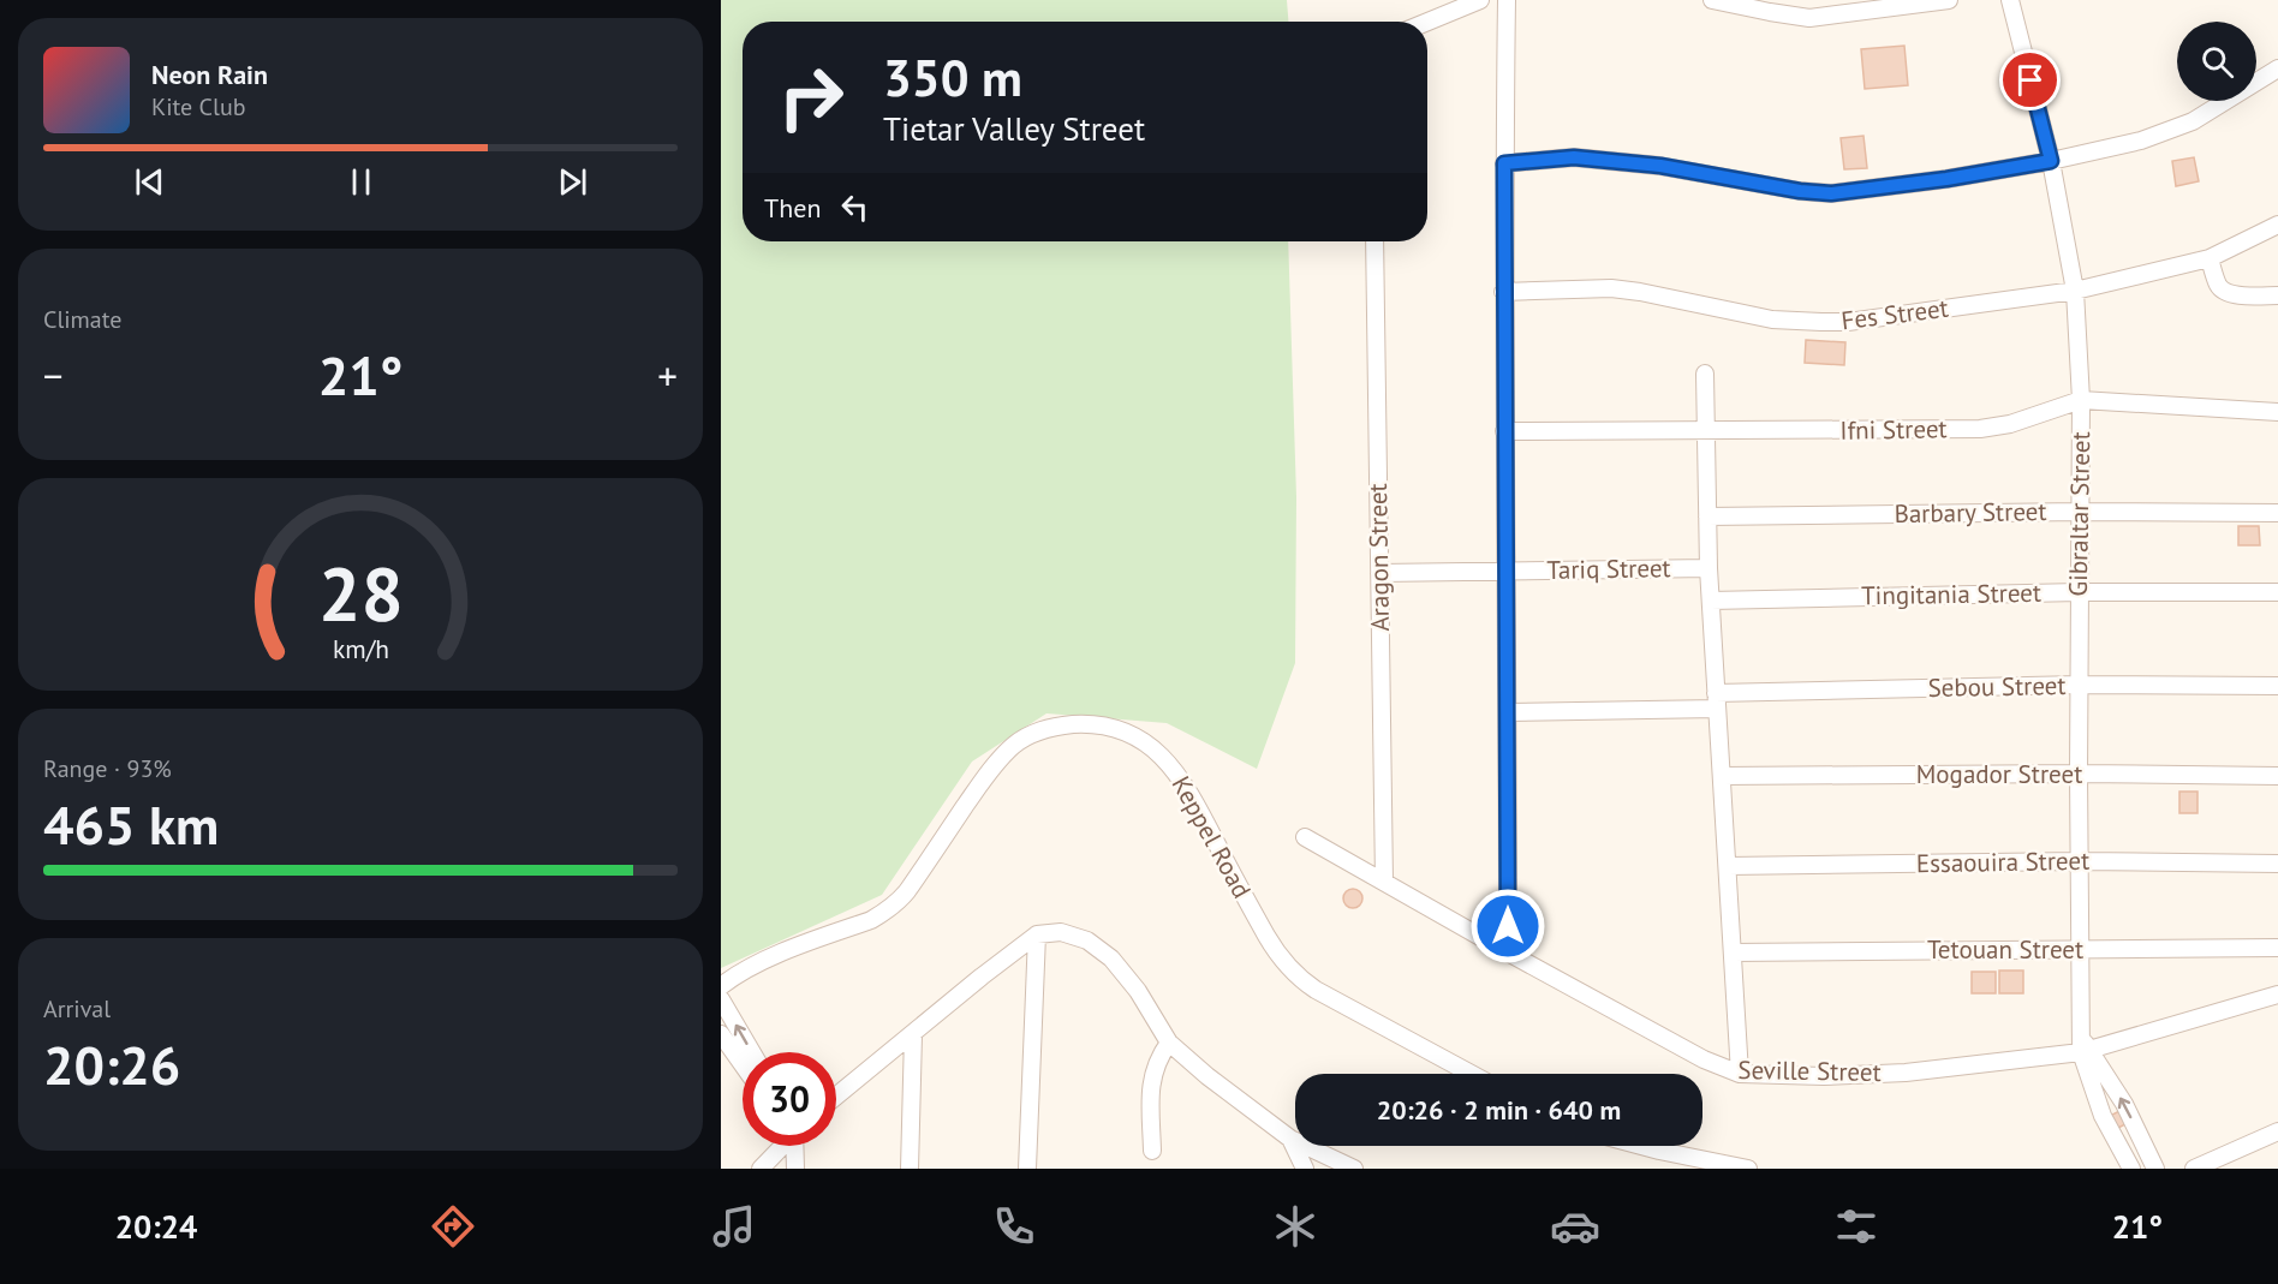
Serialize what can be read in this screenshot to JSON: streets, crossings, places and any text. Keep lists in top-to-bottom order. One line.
{"streets":{"street":["Fes Street","Ifni Street","Barbary Street","Gibraltar Street","Aragon Street","Tariq Street","Tingitania Street","Sebou Street","Mogador Street","Keppel Road","Essaouira Street","Tetouan Street","Seville Street"]},"crossings":[["Fes Street","Gibraltar Street"],["Ifni Street","Gibraltar Street"],["Barbary Street","Gibraltar Street"],["Gibraltar Street","Tingitania Street"],["Gibraltar Street","Sebou Street"],["Gibraltar Street","Mogador Street"],["Gibraltar Street","Essaouira Street"],["Gibraltar Street","Tetouan Street"],["Gibraltar Street","Seville Street"],["Aragon Street","Tariq Street"],["Aragon Street","Seville Street"]],"page":{"turn":["350 m","Tietar Valley Street"],"song":["Neon Rain","Kite Club"],"then":"Then","tile":["Climate",["Range · 93%","465 km"],["Arrival","20:26"]],"heat":["−","21°","+"],"limit":"30","trip":"20:26 · 2 min · 640 m","tabs":["20:24","21°"],"gauge":["28","km/h"]}}
